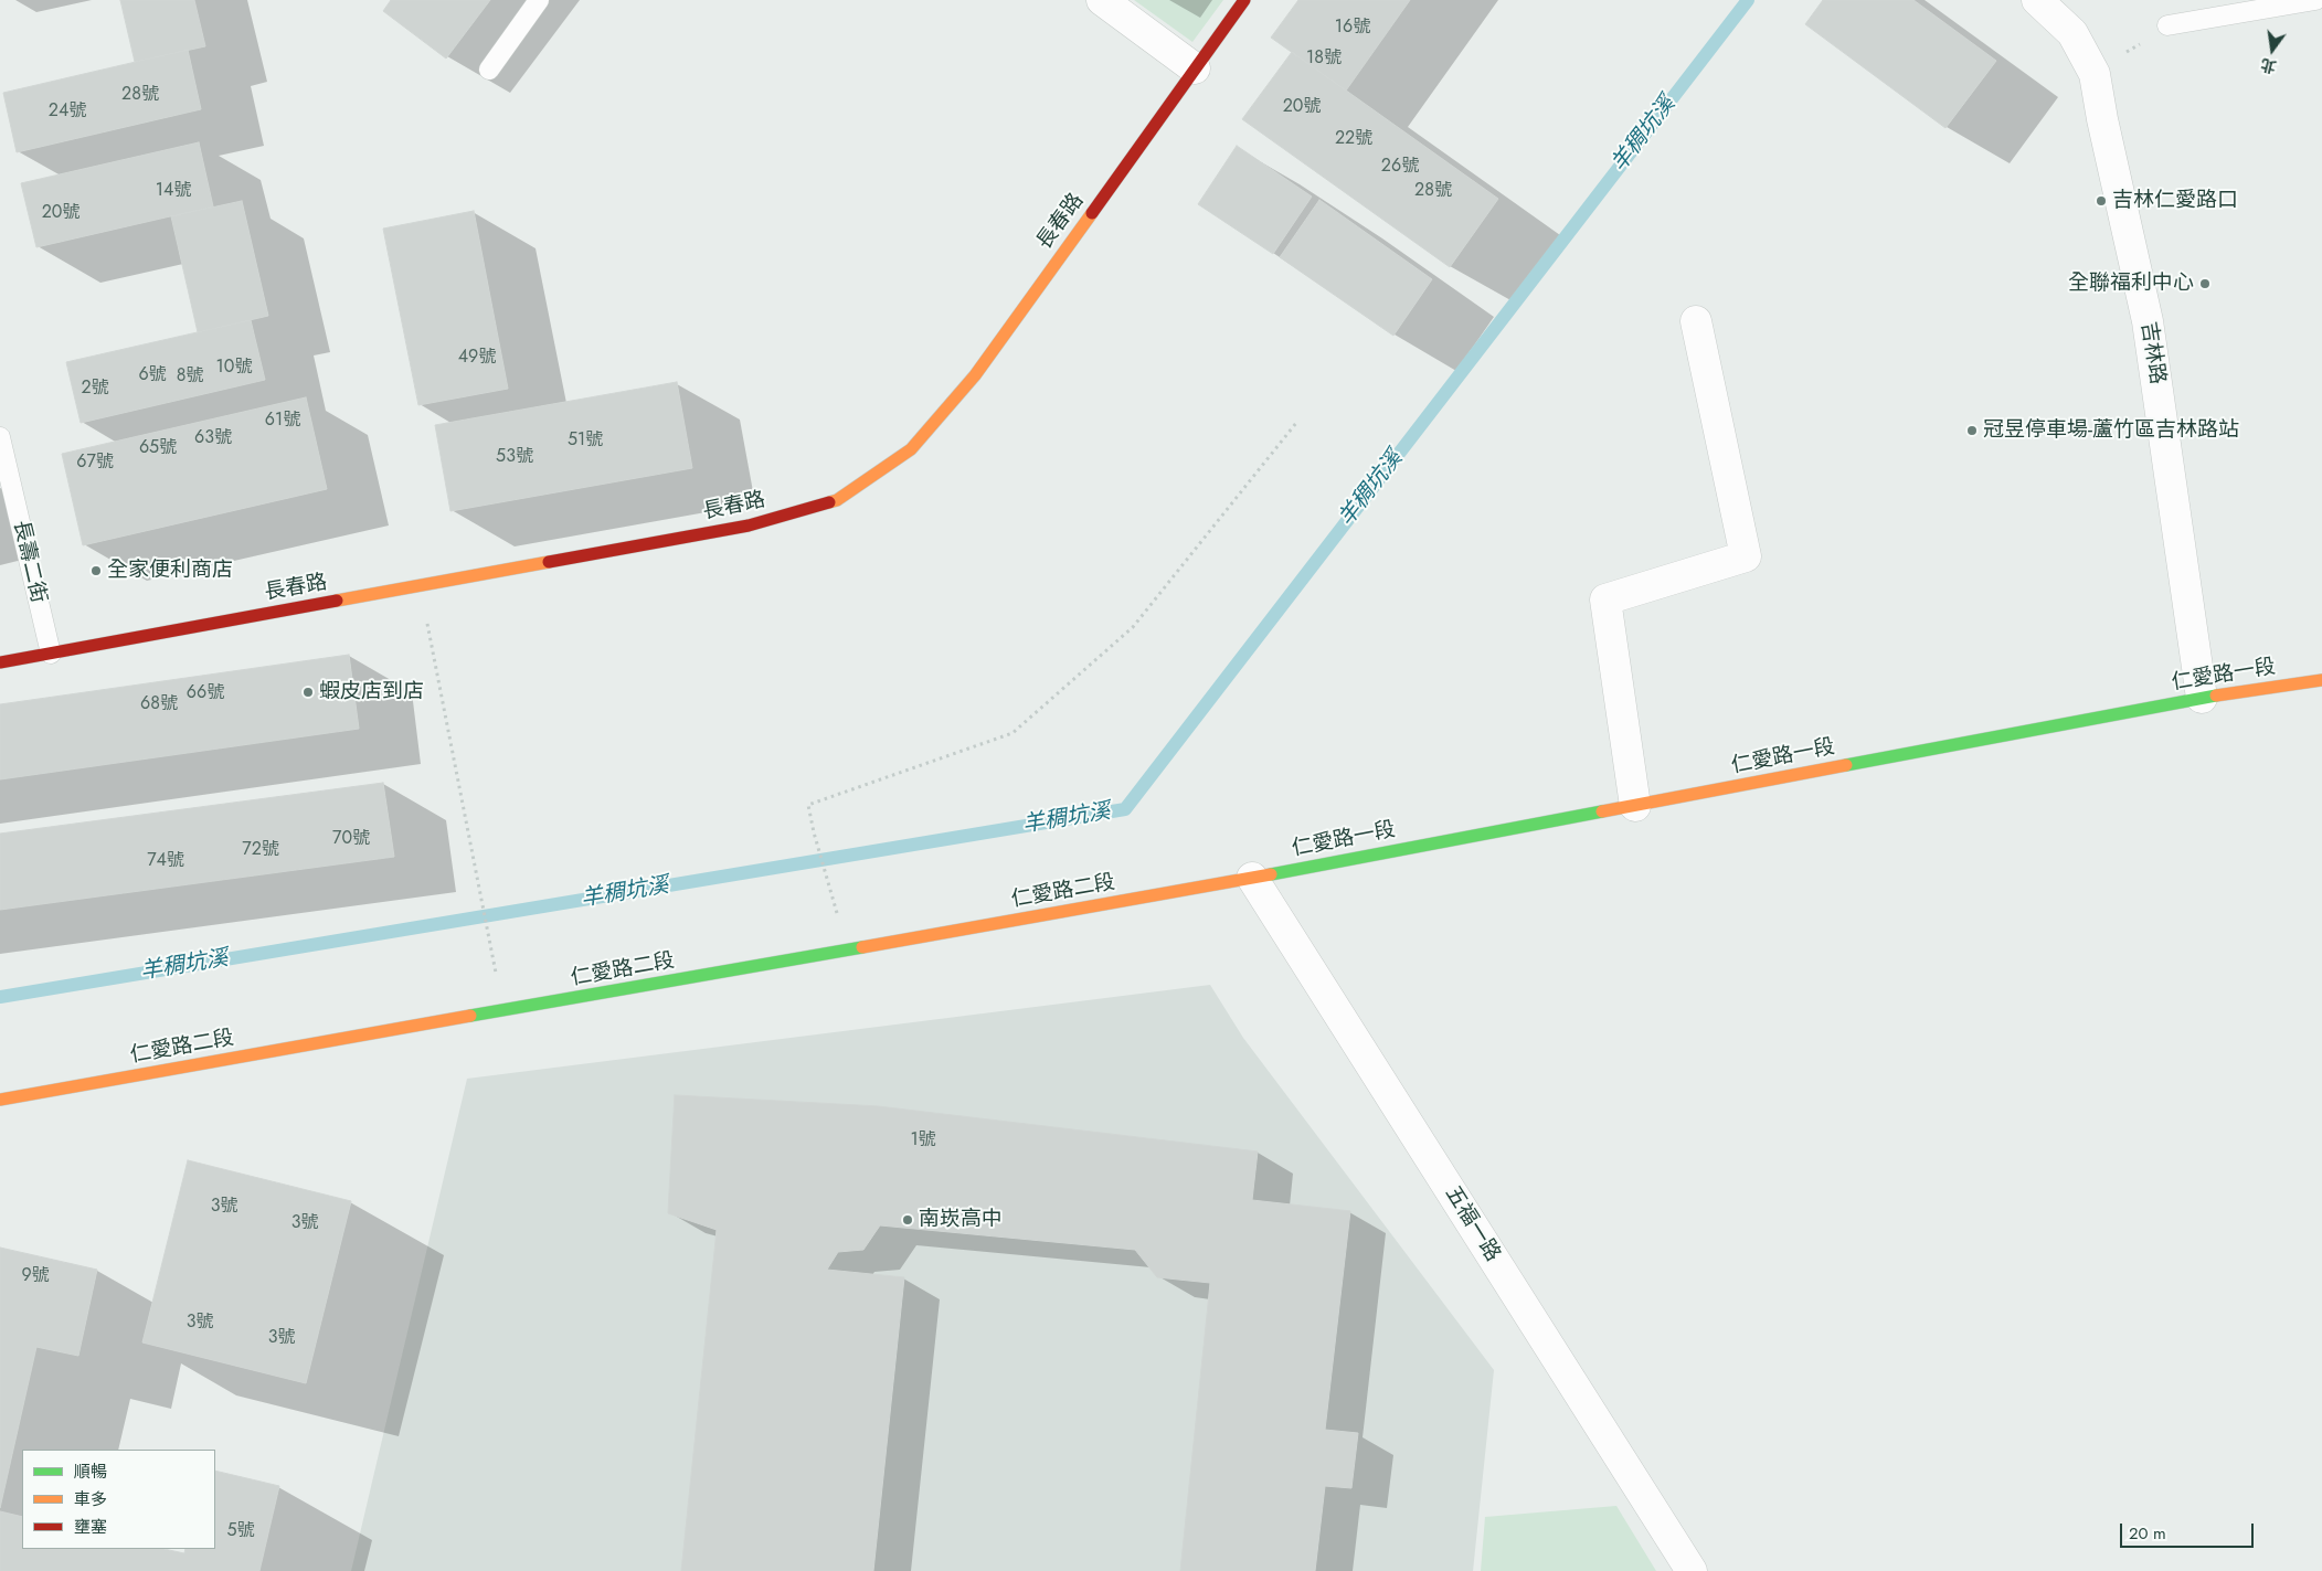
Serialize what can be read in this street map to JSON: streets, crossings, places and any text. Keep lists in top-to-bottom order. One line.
{"streets":{"street":["長春路","吉林路","仁愛路一段","仁愛路二段","五福一路"],"lane":["長壽二街"]},"crossings":[["長春路","長壽二街"],["吉林路","仁愛路一段"],["仁愛路一段","仁愛路二段"],["仁愛路一段","五福一路"],["仁愛路二段","五福一路"]],"water":["羊稠坑溪"],"places":["吉林仁愛路口","全聯福利中心","冠昱停車場-蘆竹區吉林路站","全家便利商店","蝦皮店到店","南崁高中"],"house_numbers":["16號","18號","28號","20號","24號","22號","26號","14號","28號","20號","49號","10號","6號","8號","2號","61號","63號","51號","65號","53號","67號","66號","68號","70號","72號","74號","1號","3號","3號","9號","3號","3號","5號"],"legend":["順暢","車多","壅塞"],"scale_bar":"20 m","north":"bottom"}
